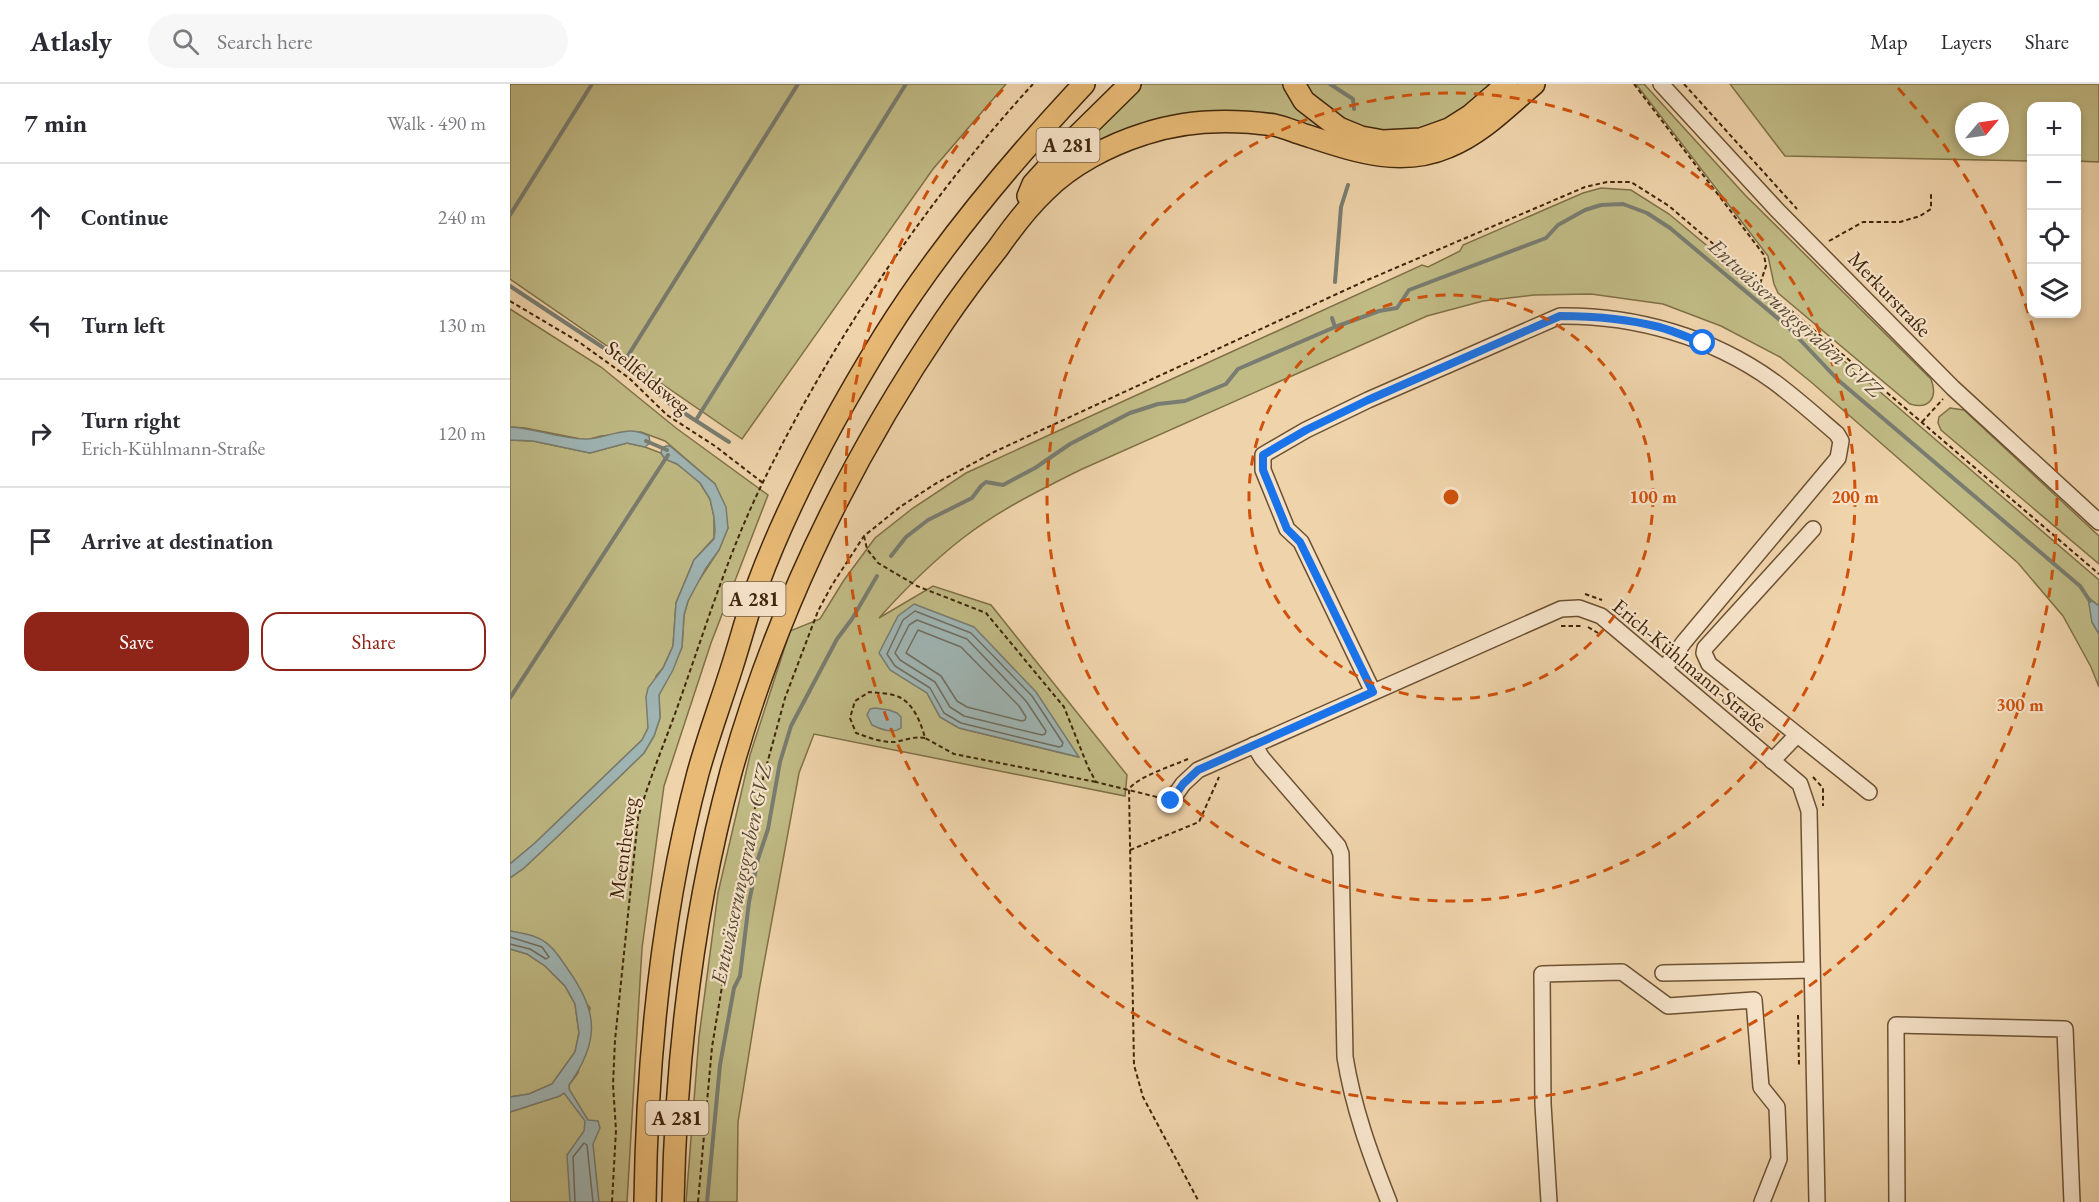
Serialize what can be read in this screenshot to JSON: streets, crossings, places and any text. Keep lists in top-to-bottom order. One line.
{"streets":{"highway":["A 281"],"street":["Merkurstraße","Erich-Kühlmann-Straße"],"path":["Stellfeldsweg","Meentheweg"]},"crossings":[["Stellfeldsweg","Meentheweg"]],"water":["Entwässerungsgraben GVZ"],"north":"top right","page":{"header":"Atlasly","search":"Search here","nav":["Map","Layers","Share"],"heading":["7 min","Walk · 490 m"],"map_buttons":["+","−"],"list":[["Continue","240 m"],["Turn left","130 m"],["Turn right","Erich-Kühlmann-Straße","120 m"],"Arrive at destination"],"buttons":["Save","Share"]},"rings":["100 m","200 m","300 m"]}
